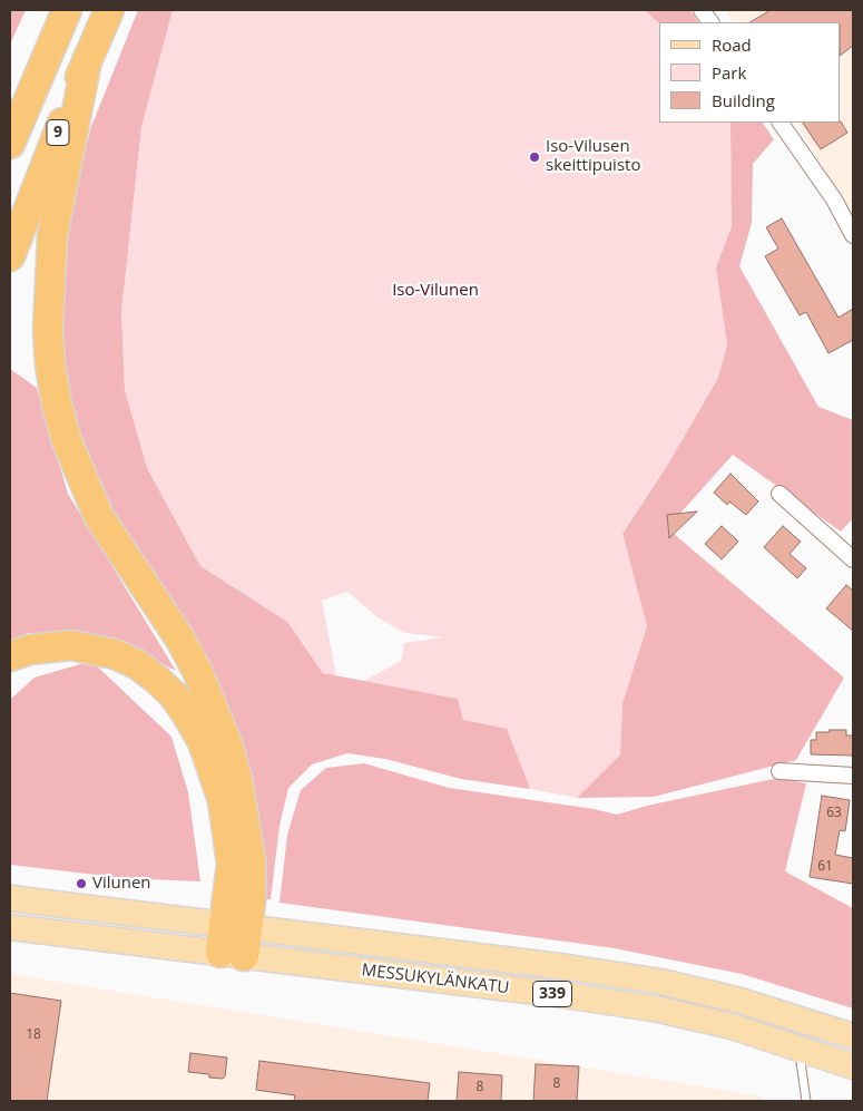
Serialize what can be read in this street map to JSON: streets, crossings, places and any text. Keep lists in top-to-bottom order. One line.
{"streets":{"highway":["9"],"main road":["MESSUKYLÄNKATU","339"]},"parks":["Iso-Vilunen"],"places":["Iso-Vilusen skeittipuisto","Vilunen"],"house_numbers":["63","61","18","8","8"],"legend":["Road","Park","Building"]}
